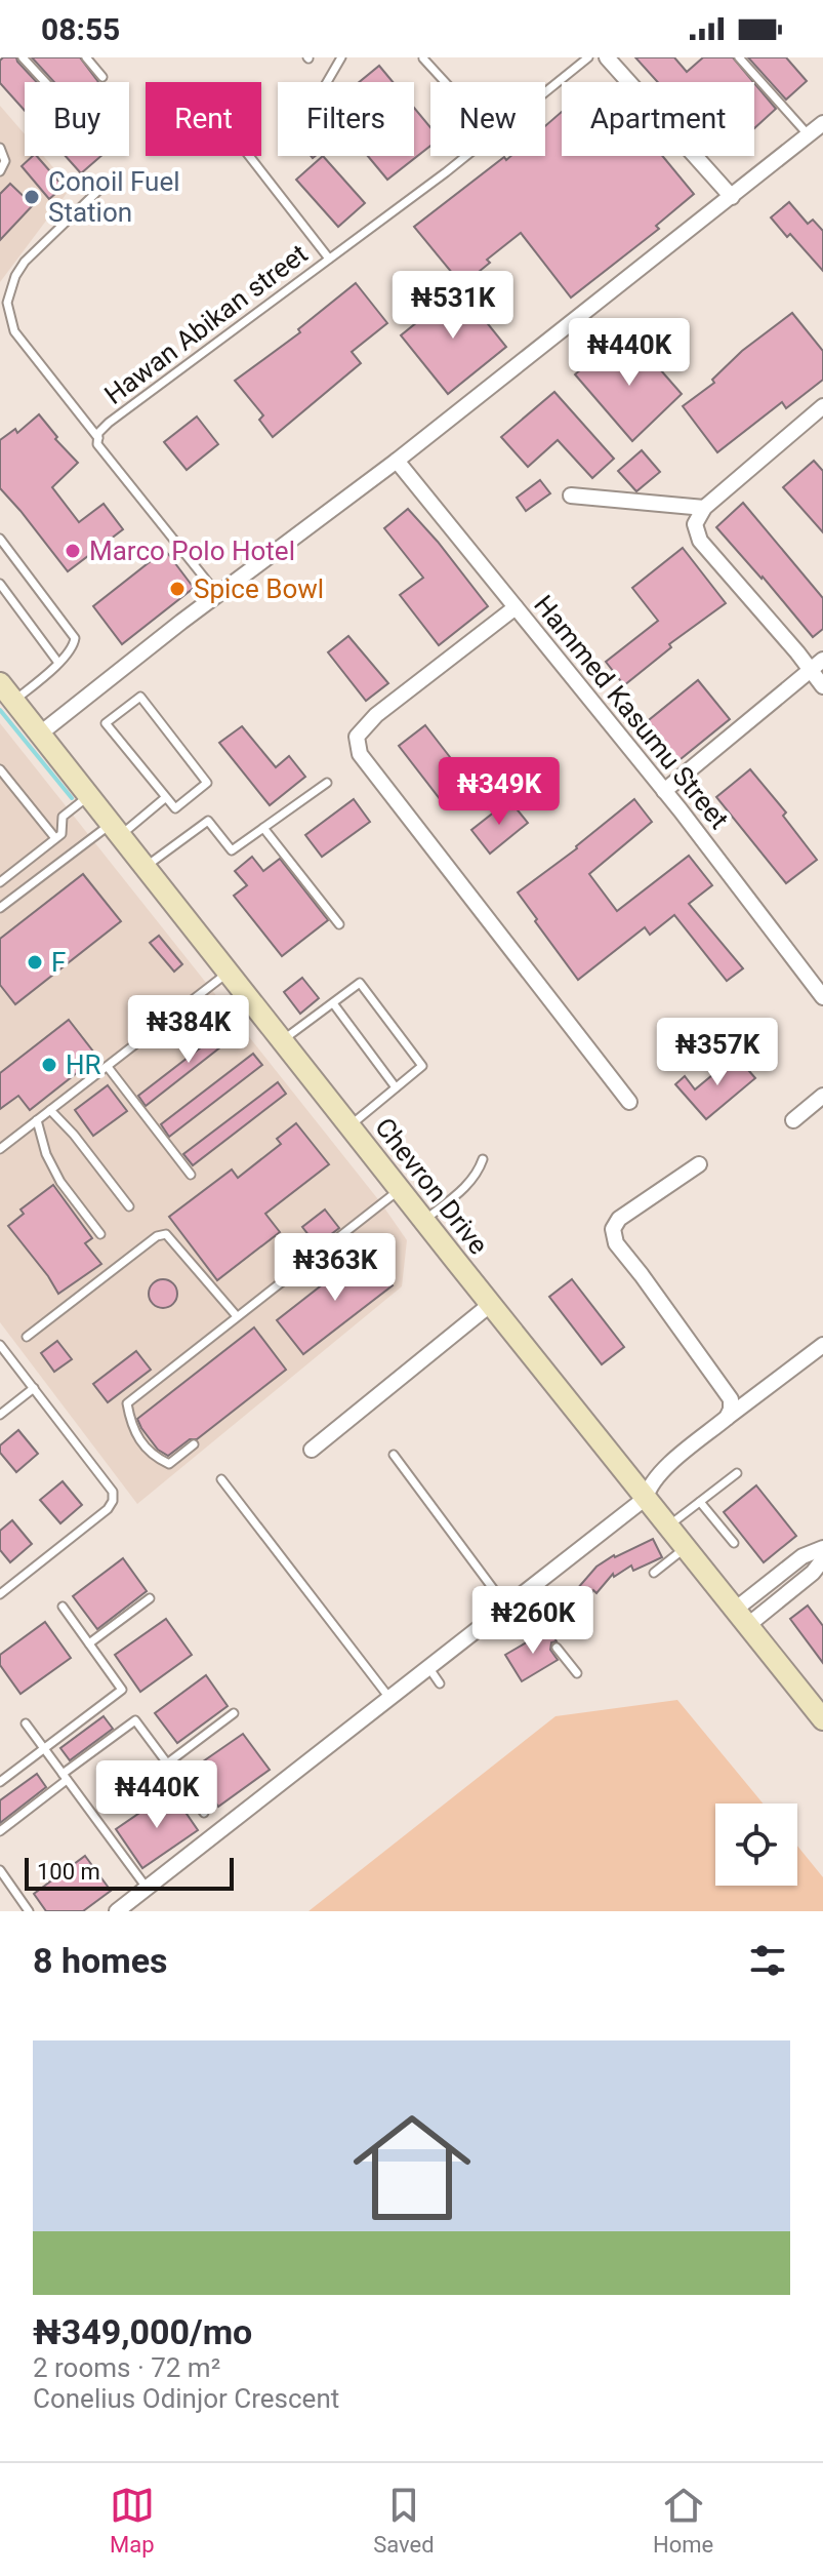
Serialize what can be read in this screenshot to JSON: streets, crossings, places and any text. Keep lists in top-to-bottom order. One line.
{"streets":{"main road":["Chevron Drive"],"street":["Hammed Kasumu Street"],"lane":["Hawan Abikan street"]},"places":["Conoil Fuel Station","Marco Polo Hotel","Spice Bowl","F","HR"],"scale_bar":"100 m","page":{"status":"08:55","chip":["Buy","Rent","Filters","New","Apartment"],"price":["₦531K","₦440K","₦349K","₦384K","₦357K","₦363K","₦260K","₦440K"],"scale":"100 m","heading":"8 homes","list":[{"name":"₦349,000/mo","note":"2 rooms · 72 m² · Conelius Odinjor Crescent"}],"tabs":["Map","Saved","Home"]}}
